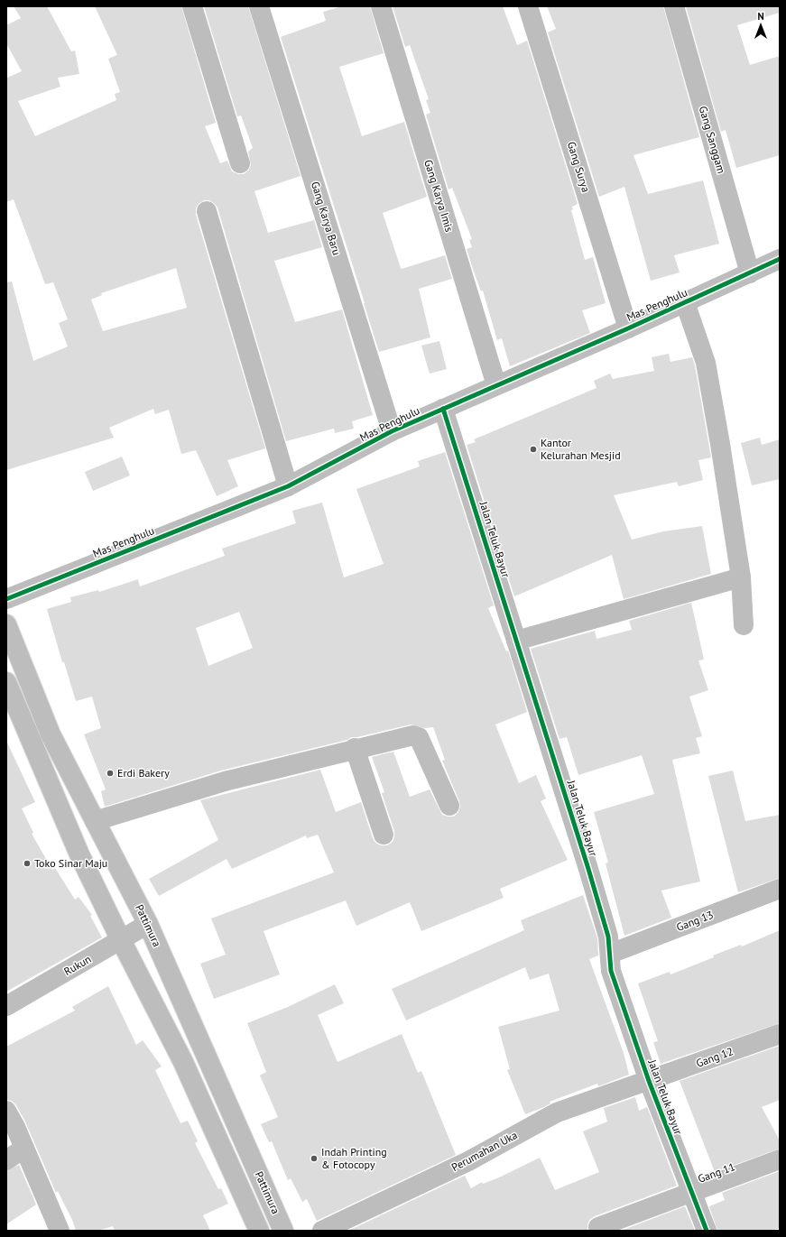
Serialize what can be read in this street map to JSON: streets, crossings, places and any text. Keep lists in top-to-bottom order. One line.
{"streets":{"street":["Gang Sanggam","Gang Surya","Gang Karya Imis","Gang Karya Baru","Mas Penghulu","Jalan Teluk Bayur","Gang 13","Pattimura","Rukun","Gang 12","Perumahan Uka","Gang 11"]},"crossings":[["Gang Sanggam","Mas Penghulu"],["Gang Surya","Mas Penghulu"],["Gang Karya Imis","Mas Penghulu"],["Gang Karya Baru","Mas Penghulu"],["Mas Penghulu","Jalan Teluk Bayur"],["Jalan Teluk Bayur","Gang 13"],["Jalan Teluk Bayur","Gang 12"],["Jalan Teluk Bayur","Perumahan Uka"],["Jalan Teluk Bayur","Gang 11"],["Pattimura","Rukun"],["Gang 12","Perumahan Uka"]],"places":["Kantor Kelurahan Mesjid","Erdi Bakery","Toko Sinar Maju","Indah Printing & Fotocopy"],"north":"top"}
